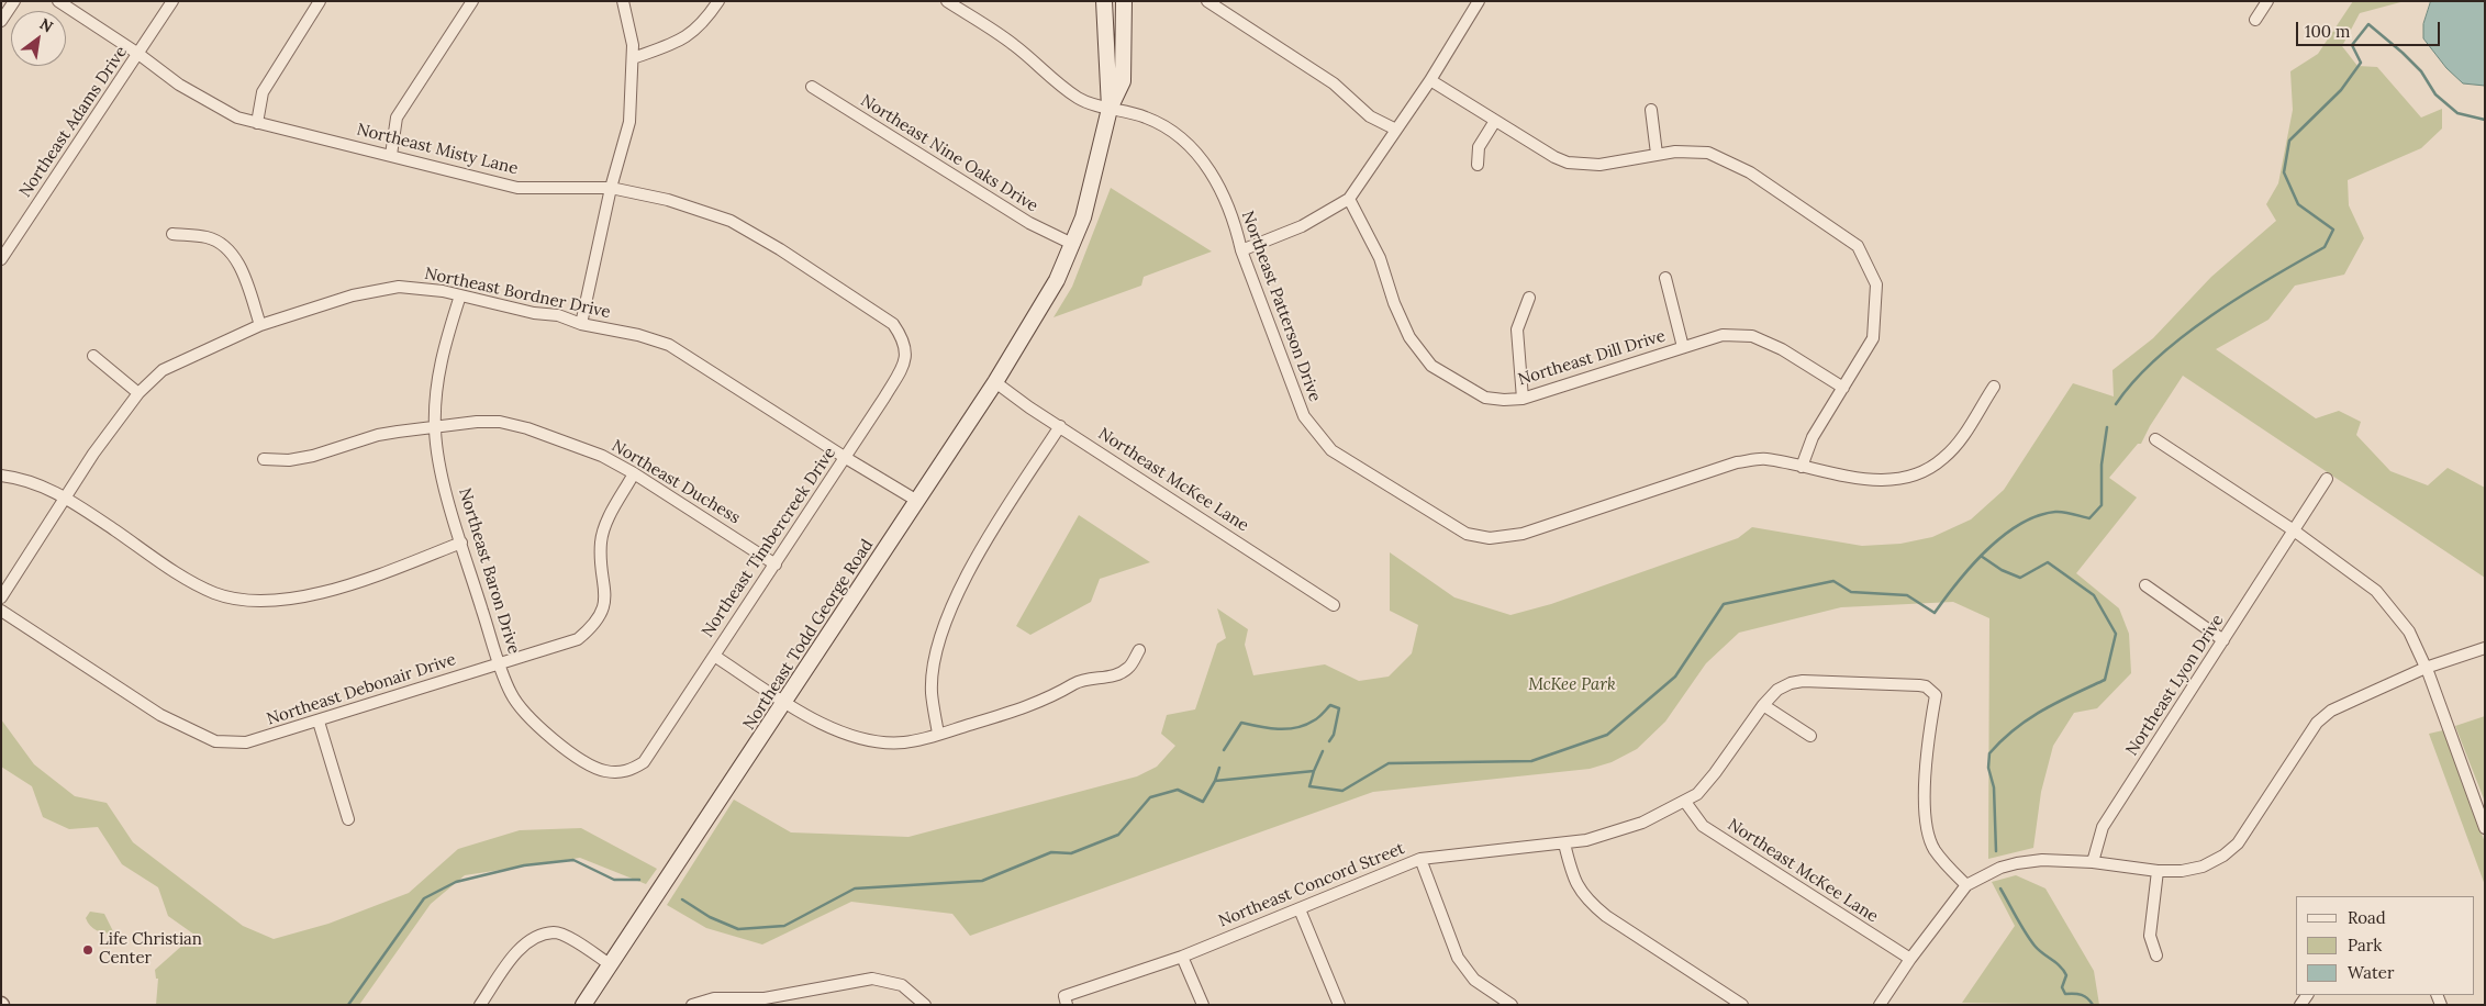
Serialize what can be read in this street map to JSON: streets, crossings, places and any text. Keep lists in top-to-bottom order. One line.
{"streets":{"main road":["Northeast Todd George Road"],"street":["Northeast Adams Drive","Northeast Misty Lane","Northeast Nine Oaks Drive","Northeast Bordner Drive","Northeast Patterson Drive","Northeast Dill Drive","Northeast McKee Lane","Northeast Duchess","Northeast Timbercreek Drive","Northeast Baron Drive","Northeast Lyon Drive","Northeast Debonair Drive","Northeast Concord Street"]},"crossings":[["Northeast Adams Drive","Northeast Misty Lane"],["Northeast Misty Lane","Northeast Timbercreek Drive"],["Northeast Nine Oaks Drive","Northeast Todd George Road"],["Northeast Bordner Drive","Northeast Timbercreek Drive"],["Northeast Bordner Drive","Northeast Baron Drive"],["Northeast Bordner Drive","Northeast Todd George Road"],["Northeast Patterson Drive","Northeast Todd George Road"],["Northeast McKee Lane","Northeast Todd George Road"],["Northeast McKee Lane","Northeast Concord Street"],["Northeast Duchess","Northeast Timbercreek Drive"],["Northeast Duchess","Northeast Baron Drive"],["Northeast Duchess","Northeast Debonair Drive"],["Northeast Timbercreek Drive","Northeast Baron Drive"],["Northeast Baron Drive","Northeast Debonair Drive"]],"parks":["McKee Park"],"places":["Life Christian Center"],"legend":["Road","Park","Water"],"scale_bar":"100 m","north":"top right"}
